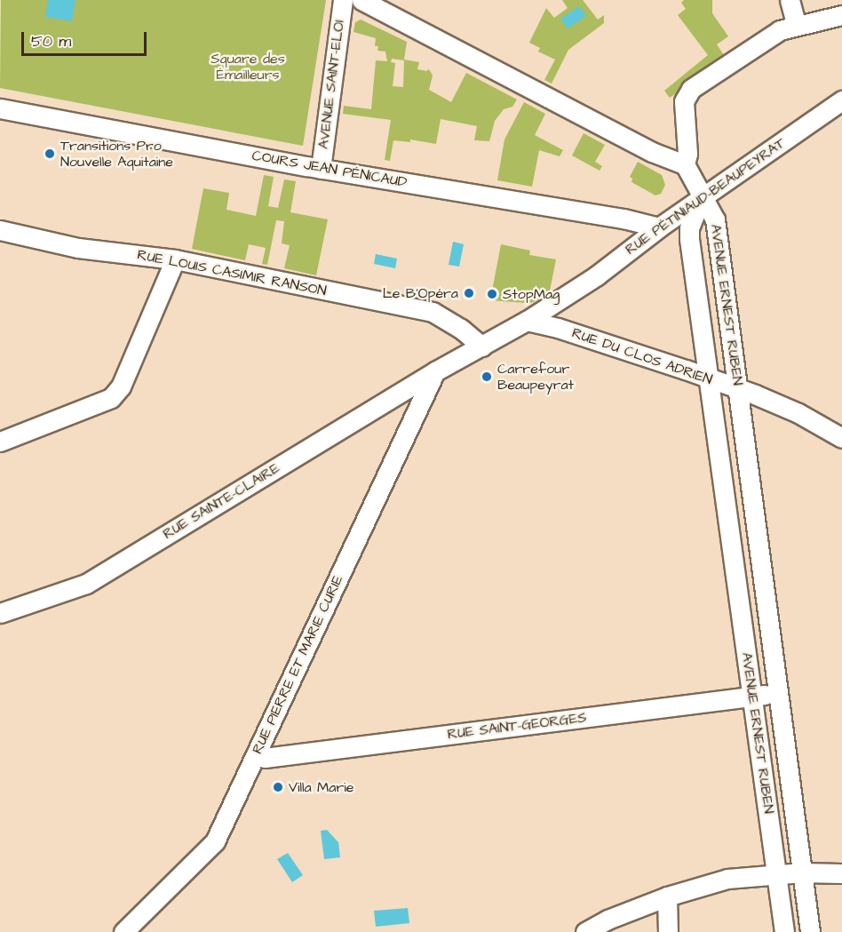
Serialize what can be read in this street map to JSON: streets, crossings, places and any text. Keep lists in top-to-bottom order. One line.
{"streets":{"street":["AVENUE SAINT-ELOI","COURS JEAN PÉNICAUD","RUE PÉTINIAUD-BEAUPEYRAT","RUE LOUIS CASIMIR RANSON","AVENUE ERNEST RUBEN","RUE DU CLOS ADRIEN","RUE SAINTE-CLAIRE","RUE PIERRE ET MARIE CURIE","RUE SAINT-GEORGES"]},"crossings":[["AVENUE SAINT-ELOI","COURS JEAN PÉNICAUD"],["COURS JEAN PÉNICAUD","RUE PÉTINIAUD-BEAUPEYRAT"],["RUE PÉTINIAUD-BEAUPEYRAT","AVENUE ERNEST RUBEN"],["RUE PÉTINIAUD-BEAUPEYRAT","RUE DU CLOS ADRIEN"],["AVENUE ERNEST RUBEN","RUE DU CLOS ADRIEN"],["AVENUE ERNEST RUBEN","RUE SAINT-GEORGES"],["RUE SAINTE-CLAIRE","RUE PIERRE ET MARIE CURIE"],["RUE PIERRE ET MARIE CURIE","RUE SAINT-GEORGES"]],"parks":["Square des Émailleurs"],"places":["Transitions Pro Nouvelle Aquitaine","Le B'Opéra","StopMag","Carrefour Beaupeyrat","Villa Marie"],"scale_bar":"50 m"}
